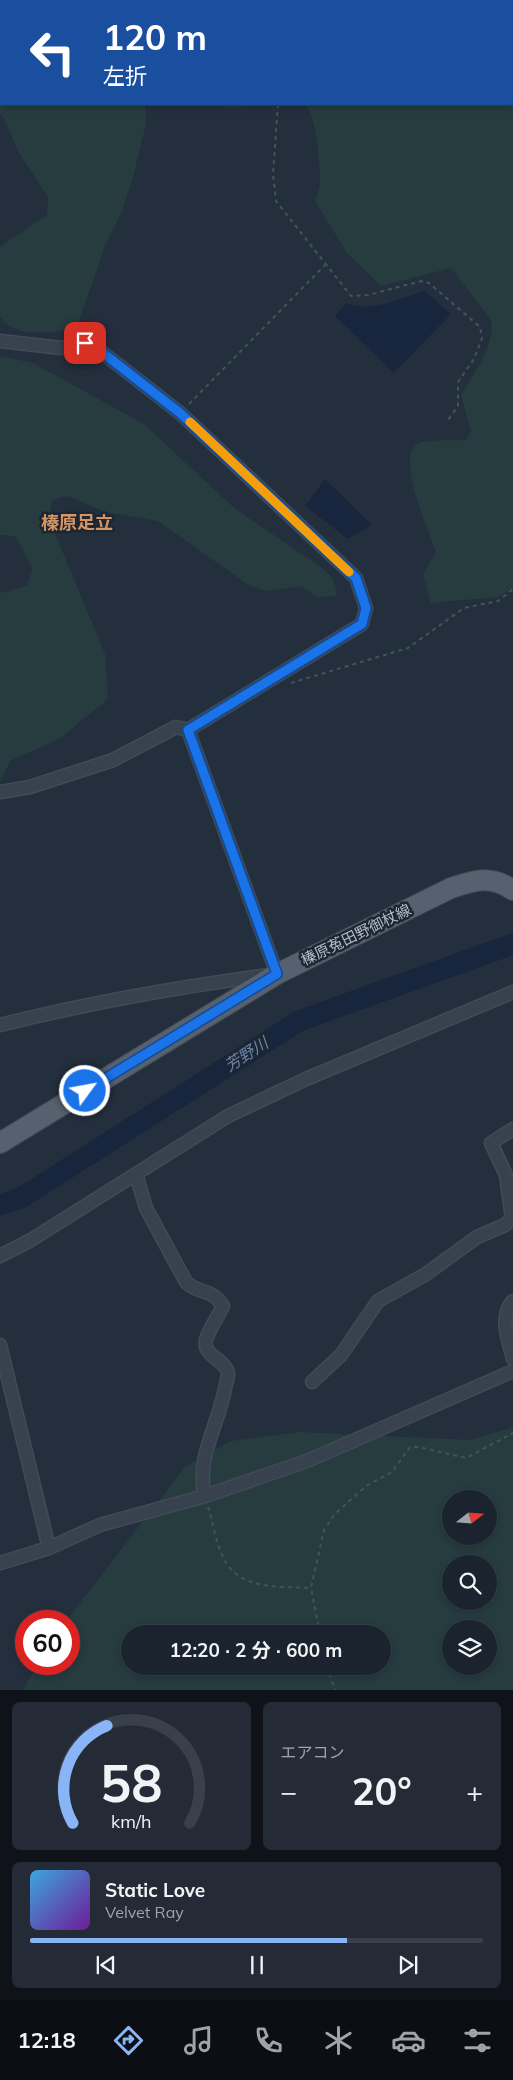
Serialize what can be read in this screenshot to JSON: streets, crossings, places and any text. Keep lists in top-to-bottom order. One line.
{"streets":{"main road":["榛原菟田野御杖線"]},"districts":["榛原足立"],"water":["芳野川"],"north":"right","page":{"turn":["120 m","左折"],"limit":"60","trip":"12:20 · 2 分 · 600 m","tile":"エアコン","heat":["−","20°","+"],"song":["Static Love","Velvet Ray"],"tabs":"12:18","gauge":["58","km/h"]}}
